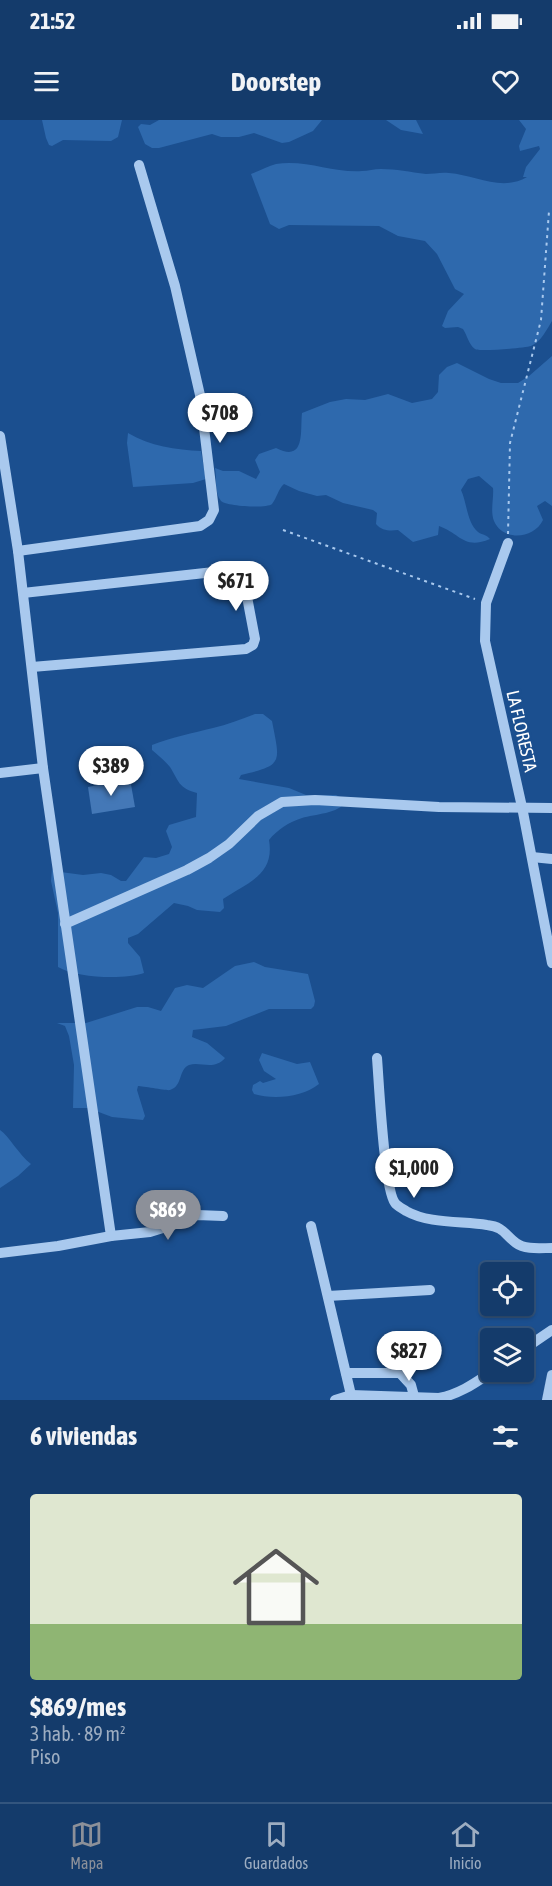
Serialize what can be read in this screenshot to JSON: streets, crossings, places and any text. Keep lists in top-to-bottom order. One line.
{"streets":{"street":["LA FLORESTA"]},"page":{"status":"21:52","header":"Doorstep","price":["$708","$671","$389","$1,000","$869","$827"],"heading":"6 viviendas","list":[{"name":"$869/mes","note":"3 hab. · 89 m² · Piso"}],"tabs":["Mapa","Guardados","Inicio"]}}
